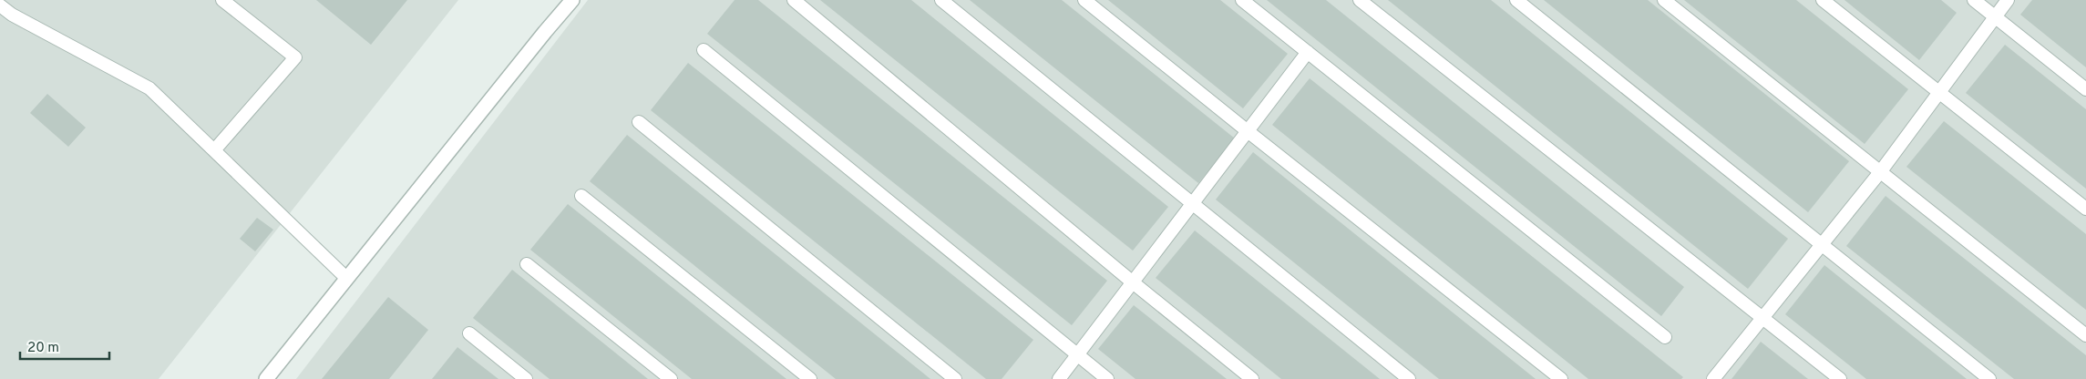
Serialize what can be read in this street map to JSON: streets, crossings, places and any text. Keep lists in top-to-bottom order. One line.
{"scale_bar":"20 m"}
